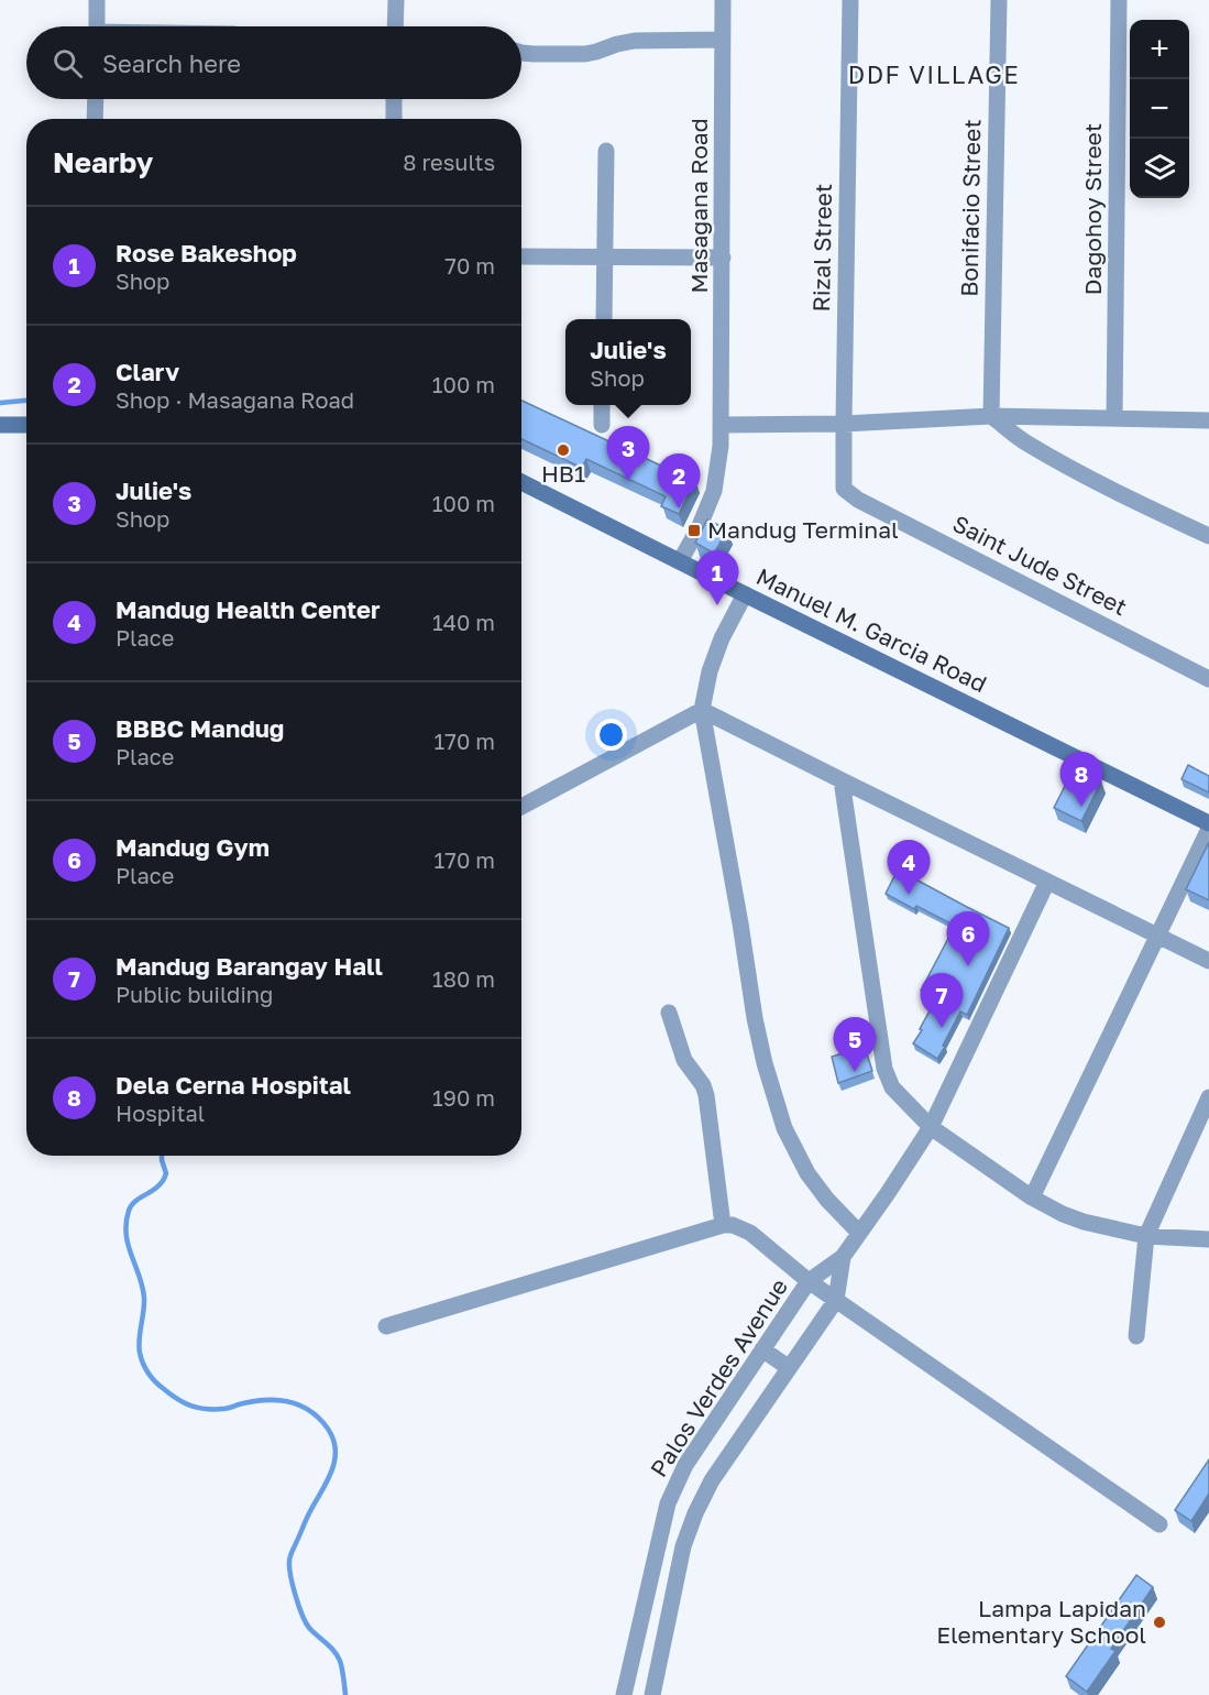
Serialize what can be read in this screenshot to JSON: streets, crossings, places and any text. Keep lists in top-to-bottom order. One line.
{"streets":{"main road":["Manuel M. Garcia Road"],"street":["Masagana Road","Bonifacio Street","Dagohoy Street","Rizal Street","Saint Jude Street","Palos Verdes Avenue"]},"crossings":[["Masagana Road","Manuel M. Garcia Road"],["Rizal Street","Saint Jude Street"]],"districts":["DDF VILLAGE"],"places":{"other":["HB1","Lampa Lapidan Elementary School"],"transit":["Mandug Terminal"]},"page":{"map_buttons":["+","−"],"search":"Search here","heading":["Nearby","8 results"],"list":[{"mark":"1","name":"Rose Bakeshop","note":"Shop","value":"70 m"},{"mark":"2","name":"Clarv","note":"Shop · Masagana Road","value":"100 m"},{"mark":"3","name":"Julie's","note":"Shop","value":"100 m"},{"mark":"4","name":"Mandug Health Center","note":"Place","value":"140 m"},{"mark":"5","name":"BBBC Mandug","note":"Place","value":"170 m"},{"mark":"6","name":"Mandug Gym","note":"Place","value":"170 m"},{"mark":"7","name":"Mandug Barangay Hall","note":"Public building","value":"180 m"},{"mark":"8","name":"Dela Cerna Hospital","note":"Hospital","value":"190 m"}],"popup":["Julie's","Shop"],"pins":["3","2","1","8","4","6","7","5"]}}
